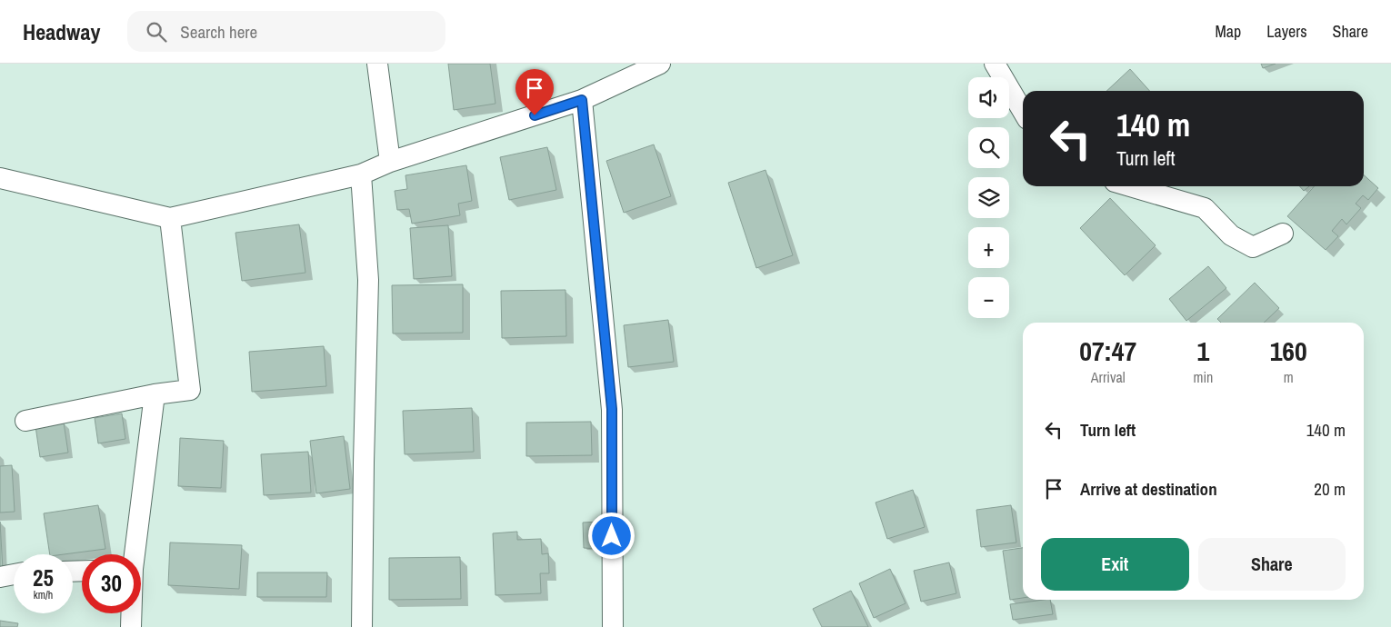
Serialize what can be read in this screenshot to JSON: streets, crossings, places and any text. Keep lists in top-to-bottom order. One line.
{"page":{"header":"Headway","search":"Search here","nav":["Map","Layers","Share"],"map_buttons":["+","−"],"turn":["140 m","Turn left"],"eta":["07:47","Arrival","1","min","160","m"],"list":[{"name":"Turn left","value":"140 m"},{"name":"Arrive at destination","value":"20 m"}],"buttons":["Exit","Share"],"speed":"25 km/h","limit":"30"}}
